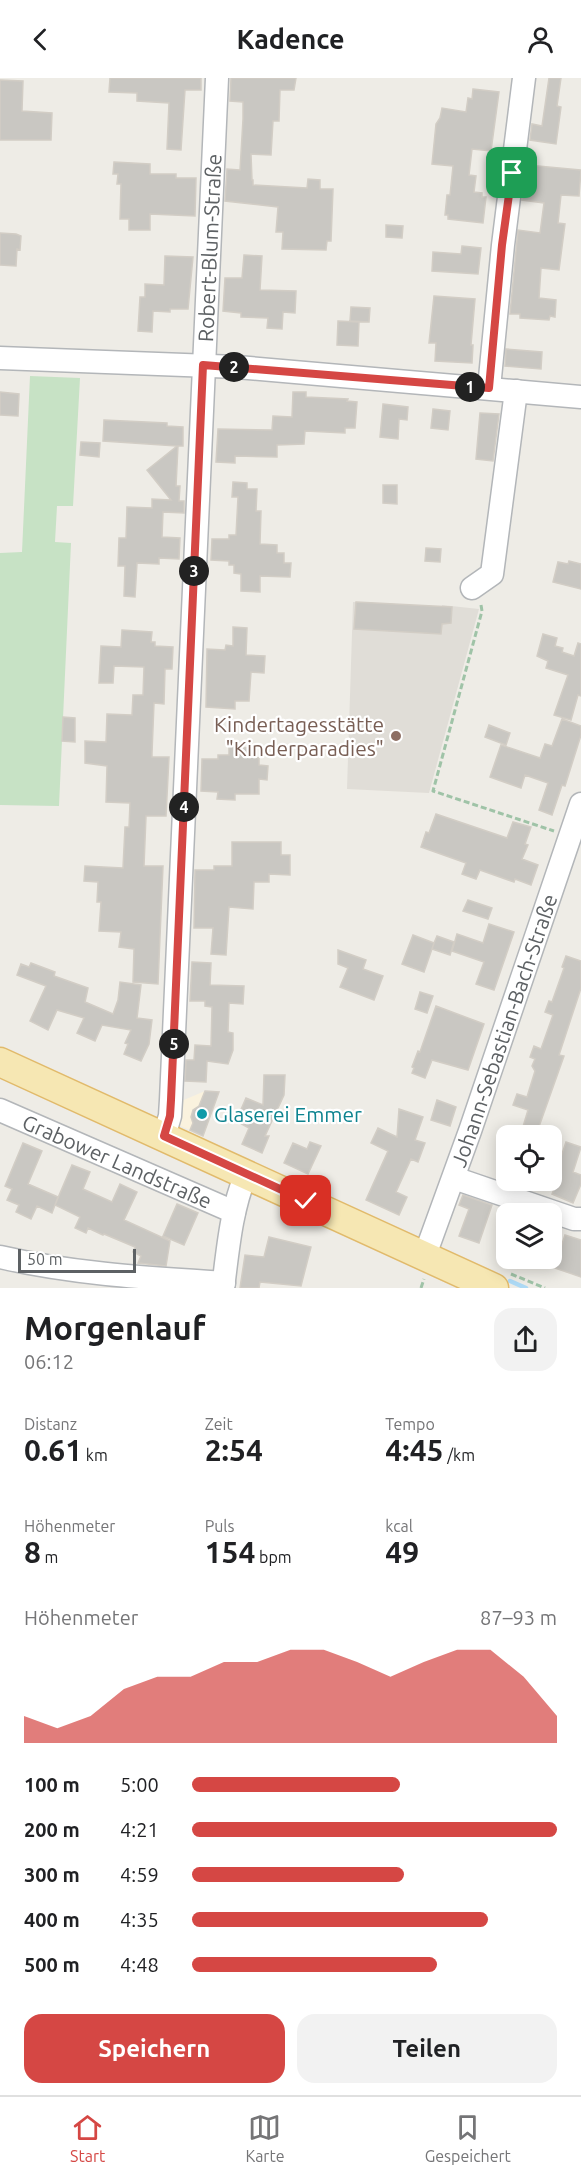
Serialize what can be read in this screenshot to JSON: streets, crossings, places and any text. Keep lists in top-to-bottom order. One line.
{"streets":{"main road":["Grabower Landstraße"],"street":["Robert-Blum-Straße","Johann-Sebastian-Bach-Straße"]},"crossings":[["Robert-Blum-Straße","Grabower Landstraße"],["Johann-Sebastian-Bach-Straße","Grabower Landstraße"]],"places":["Kindertagesstätte \"Kinderparadies\"","Glaserei Emmer"],"scale_bar":"50 m","page":{"header":"Kadence","pins":["2","1","3","4","5"],"scale":"50 m","heading":["Morgenlauf","06:12"],"stats":[["Distanz","0.61 km"],["Zeit","2:54"],["Tempo","4:45 /km"],["Höhenmeter","8 m"],["Puls","154 bpm"],["kcal","49"]],"chart":["Höhenmeter","87–93 m"],"list":[{"name":"100 m","note":"5:00"},{"name":"200 m","note":"4:21"},{"name":"300 m","note":"4:59"},{"name":"400 m","note":"4:35"},{"name":"500 m","note":"4:48"}],"buttons":["Speichern","Teilen"],"tabs":["Start","Karte","Gespeichert"]}}
